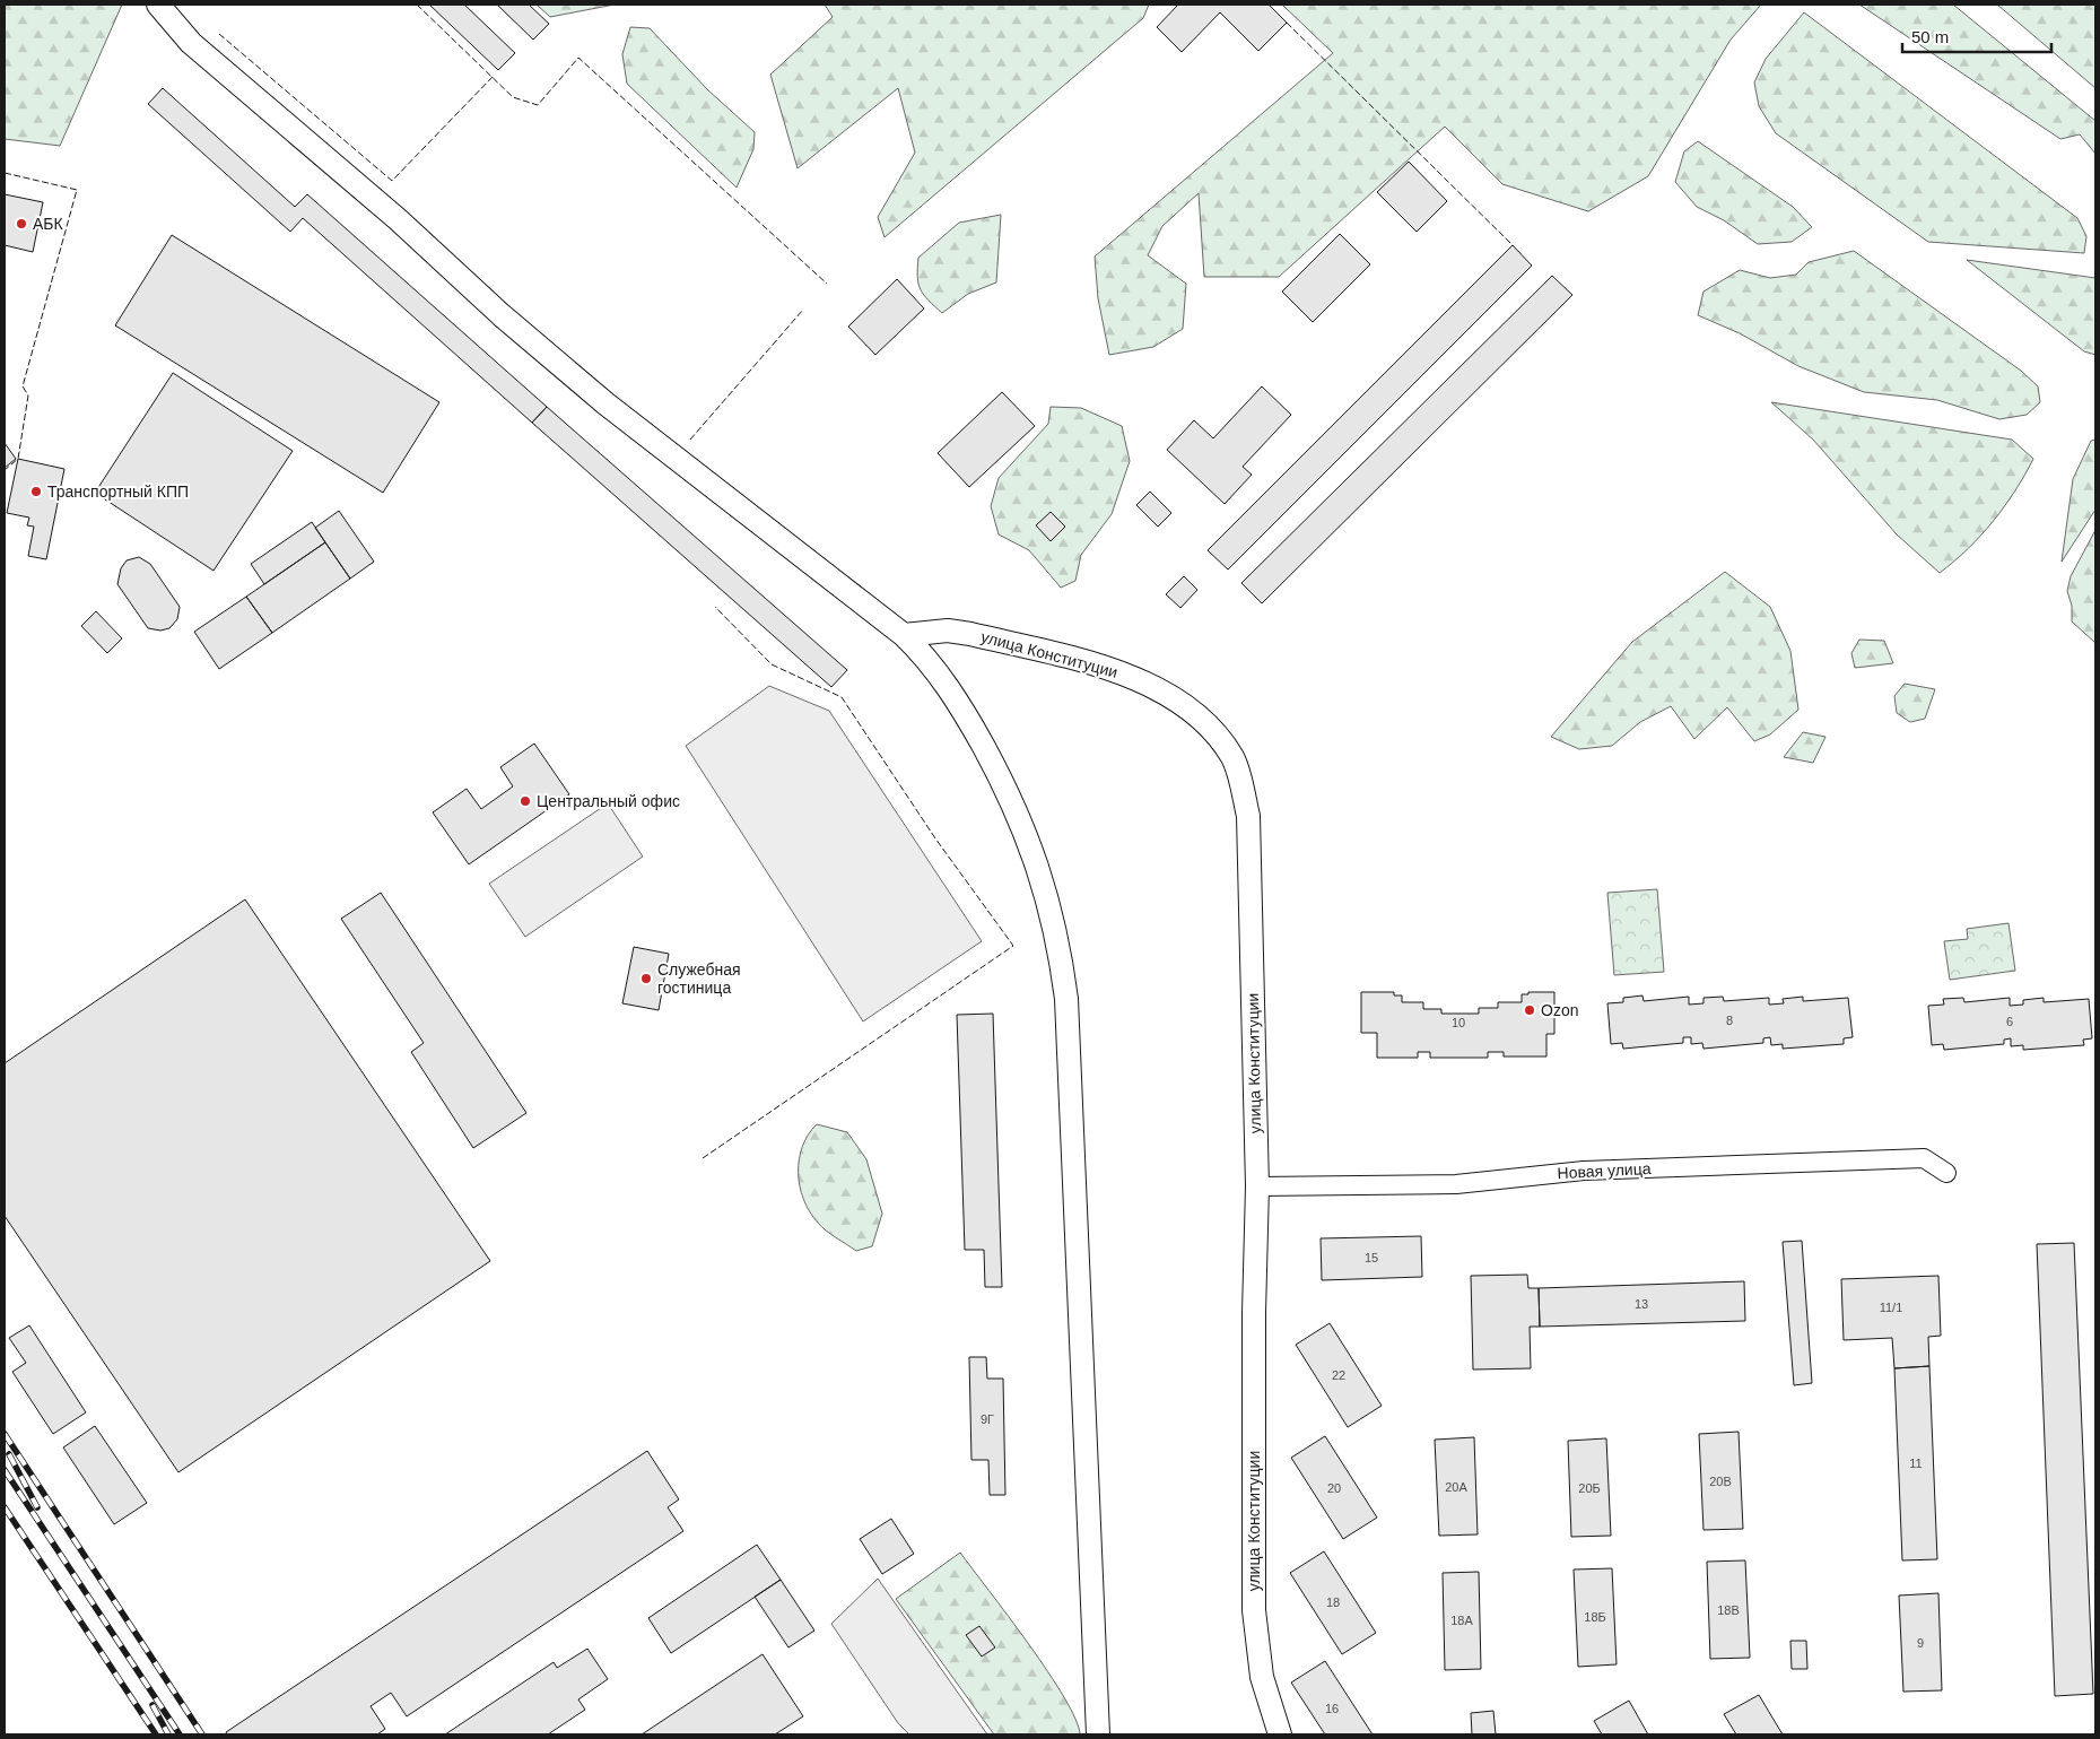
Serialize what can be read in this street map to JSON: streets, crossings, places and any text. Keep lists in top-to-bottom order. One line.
{"streets":{"street":["улица Конституции","Новая улица"]},"crossings":[["улица Конституции","Новая улица"]],"places":["АБК","Транспортный КПП","Центральный офис","Служебная гостиница","Ozon"],"house_numbers":["8","6","10","15","13","11/1","22","9Г","11","20В","20А","20","20Б","18","18В","18Б","18А","9","16"],"scale_bar":"50 m"}
